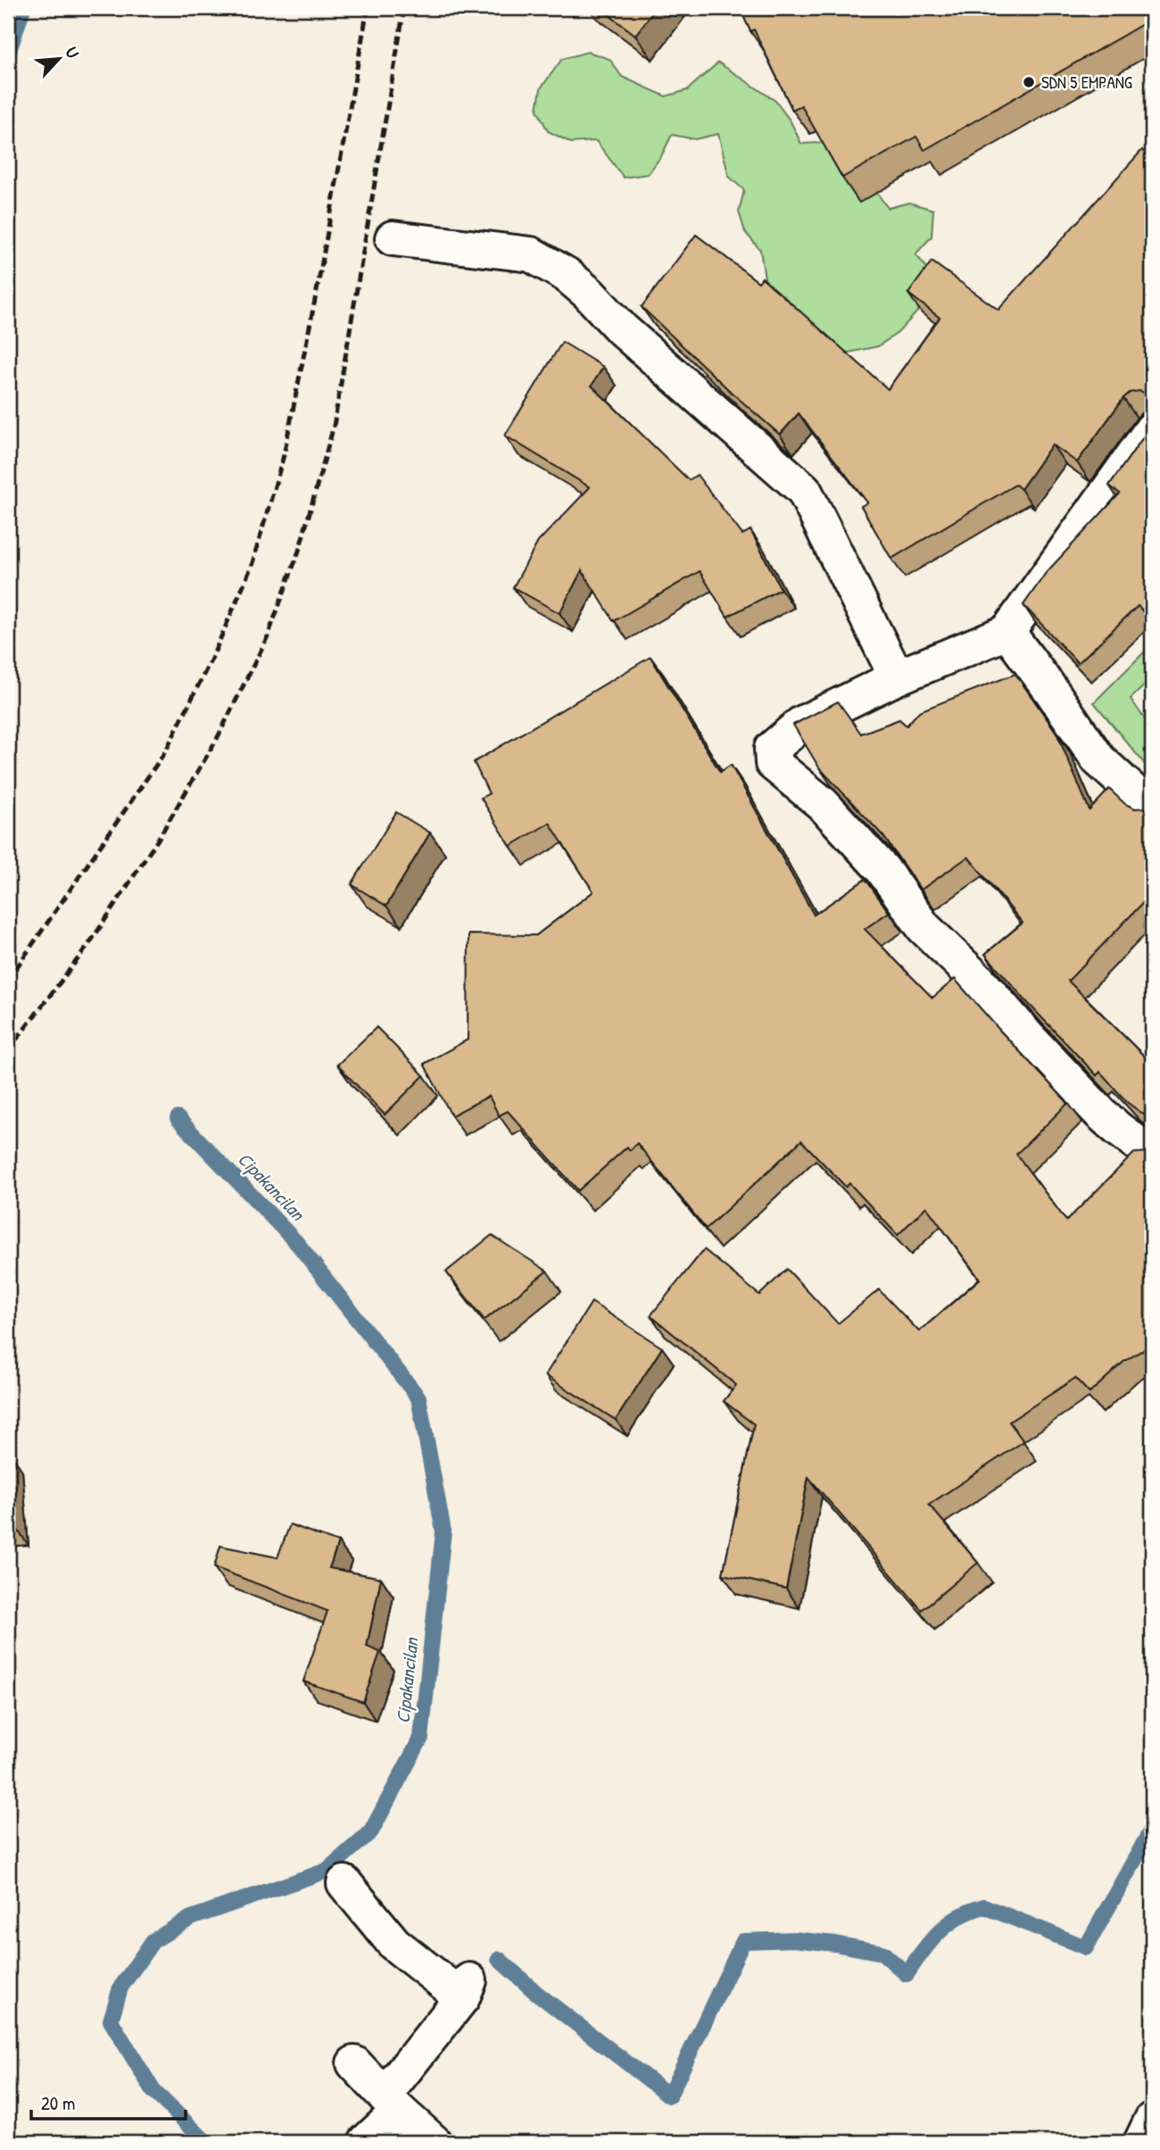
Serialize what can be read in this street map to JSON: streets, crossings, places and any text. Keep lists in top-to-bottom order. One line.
{"water":["Cipakancilan"],"places":["SDN 5 EMPANG"],"scale_bar":"20 m","north":"top right"}
